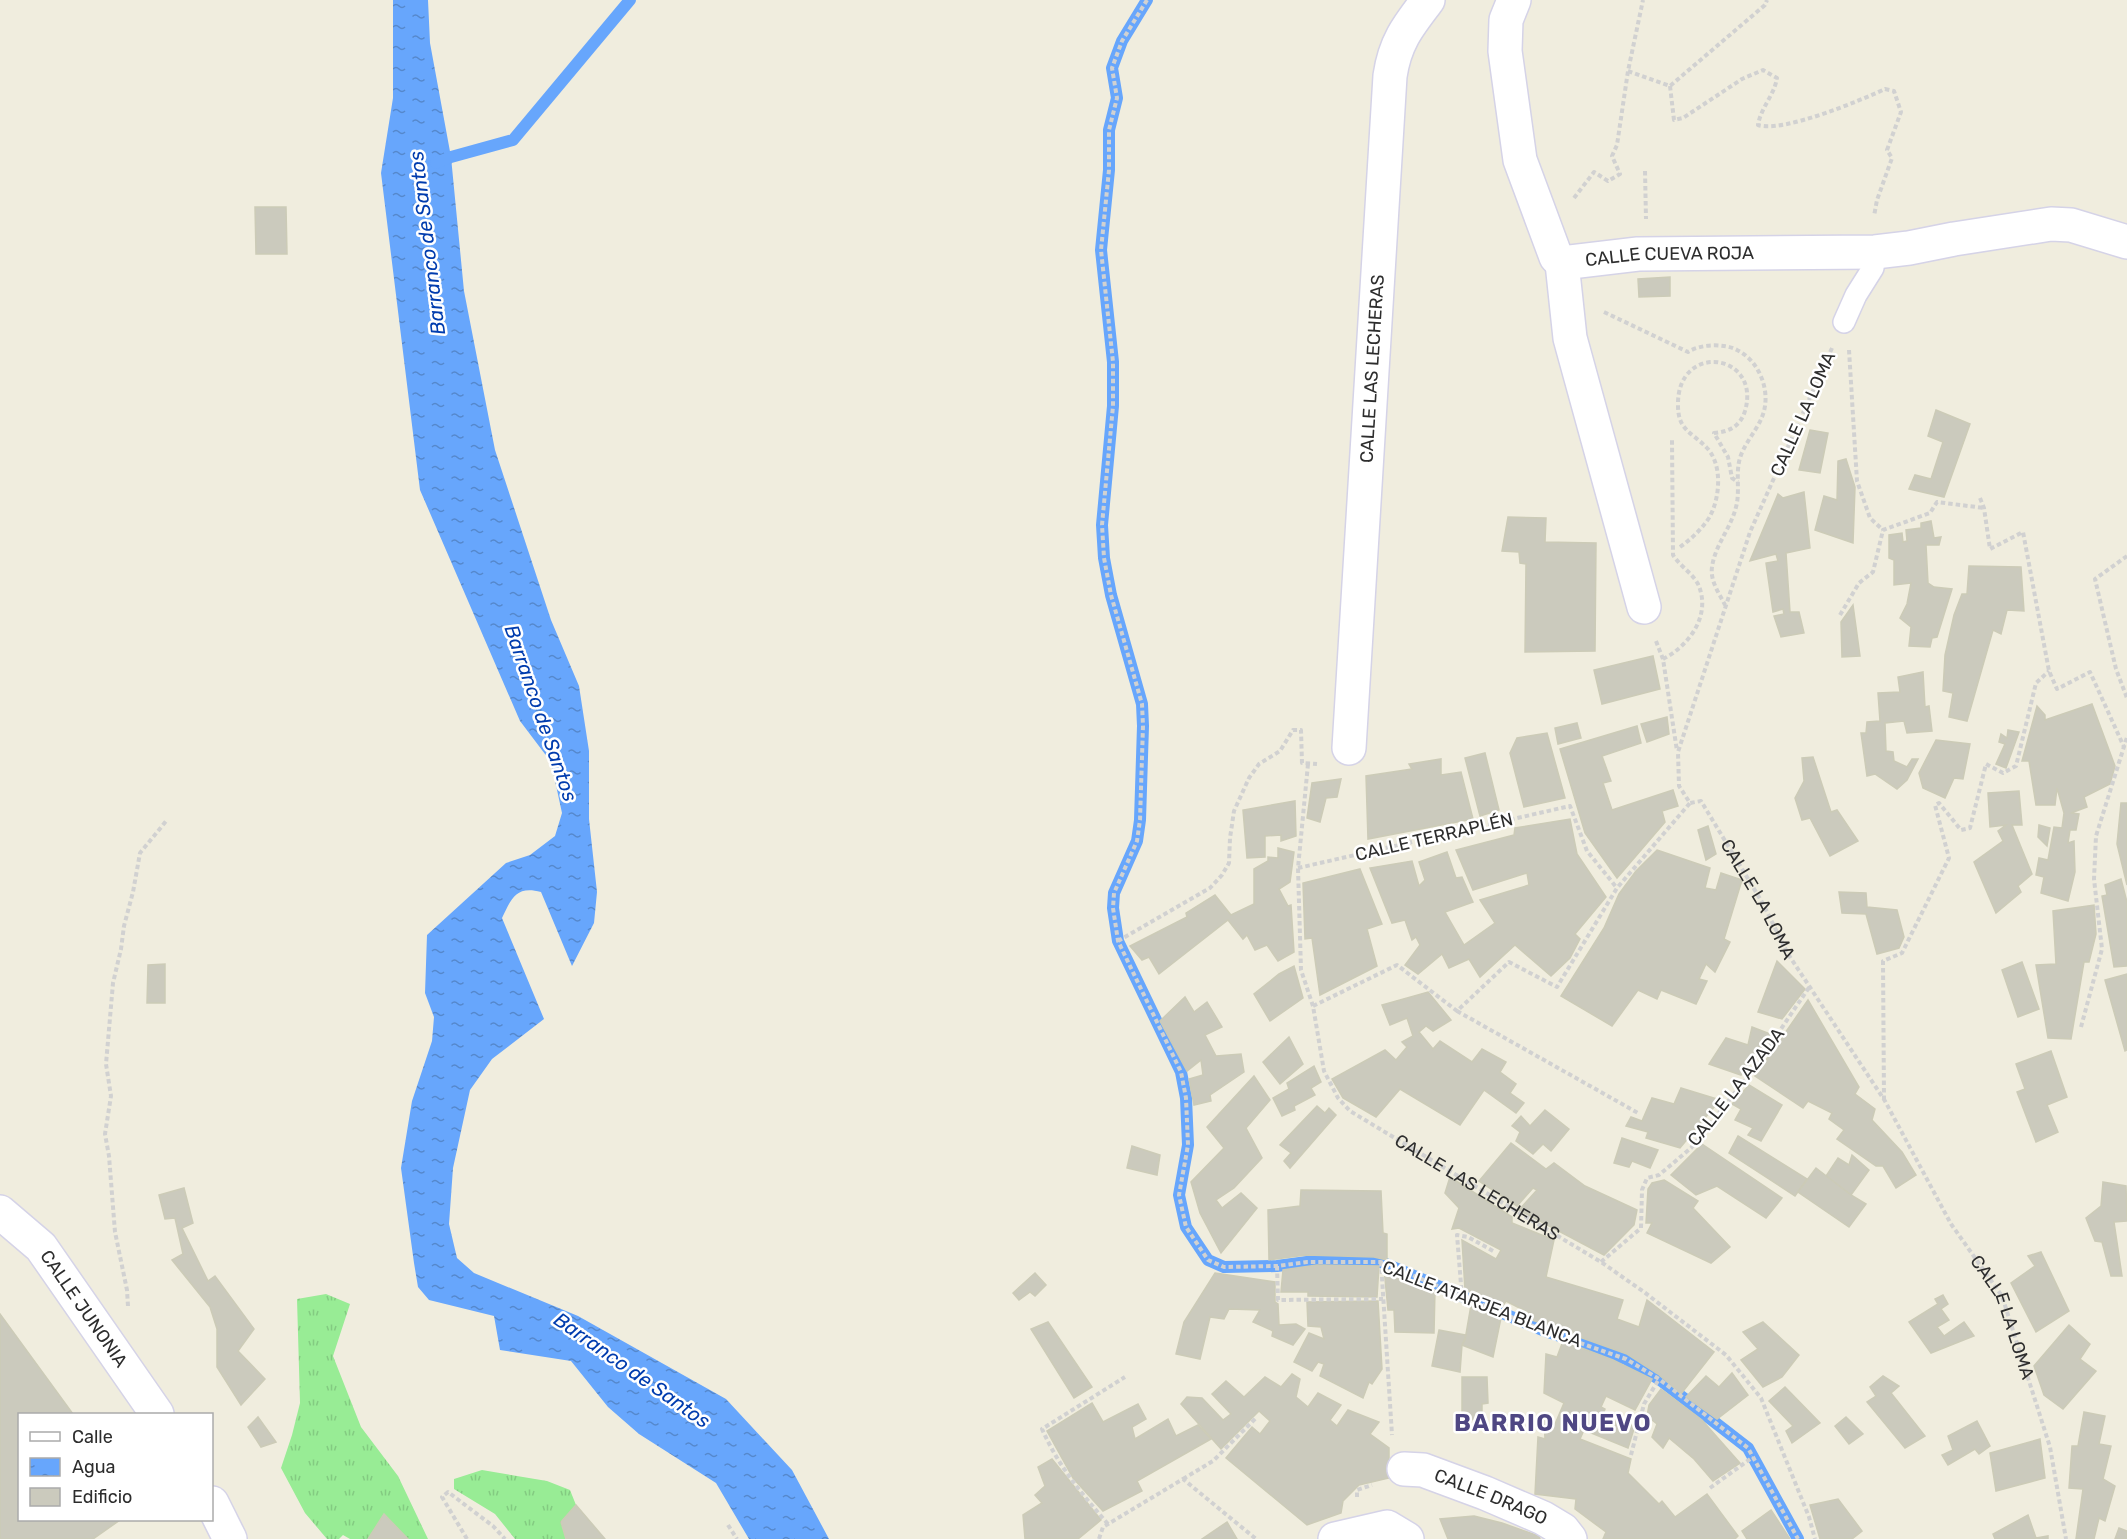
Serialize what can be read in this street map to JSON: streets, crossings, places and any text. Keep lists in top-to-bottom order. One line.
{"streets":{"street":["CALLE CUEVA ROJA","CALLE LAS LECHERAS","CALLE JUNONIA","CALLE DRAGO"],"path":["CALLE LA LOMA","CALLE TERRAPLÉN","CALLE LA AZADA","CALLE ATARJEA BLANCA"]},"crossings":[["CALLE LAS LECHERAS","CALLE TERRAPLÉN"],["CALLE LAS LECHERAS","CALLE LA AZADA"],["CALLE LAS LECHERAS","CALLE ATARJEA BLANCA"],["CALLE LA LOMA","CALLE LA AZADA"]],"districts":["BARRIO NUEVO"],"water":["Barranco de Santos"],"legend":["Calle","Agua","Edificio"]}
